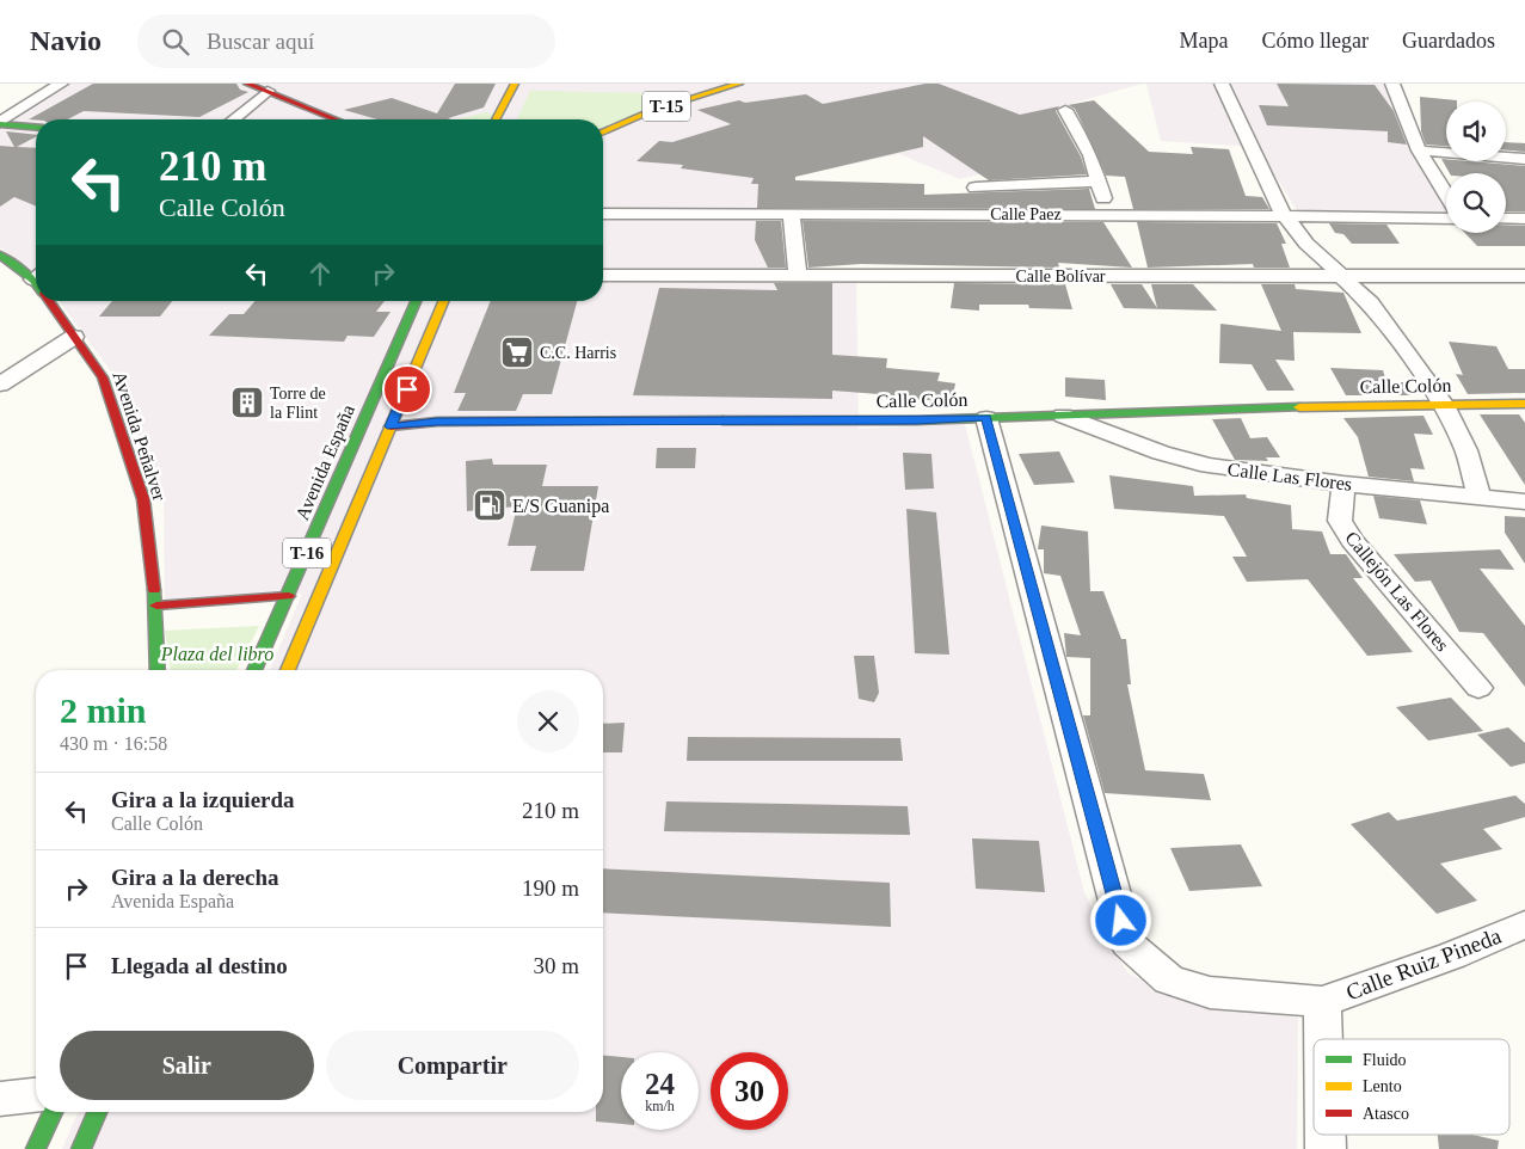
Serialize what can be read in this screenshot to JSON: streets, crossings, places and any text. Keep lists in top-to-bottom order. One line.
{"streets":{"main road":["T-15","Calle Colón","Avenida Peñalver","Avenida España","T-16"],"street":["Calle Paez","Calle Bolívar","Calle Las Flores","Callejón Las Flores","Calle Ruiz Pineda"]},"crossings":[["Calle Colón","Calle Las Flores"],["Calle Colón","T-16"],["Calle Las Flores","Callejón Las Flores"]],"parks":["Plaza del libro"],"places":{"supermarket":["C.C. Harris"],"building":["Torre de la Flint"],"fuel station":["E/S Guanipa"]},"legend":["Fluido","Lento","Atasco"],"page":{"header":"Navio","search":"Buscar aquí","nav":["Mapa","Cómo llegar","Guardados"],"turn":["210 m","Calle Colón"],"heading":["2 min","430 m · 16:58"],"list":[{"name":"Gira a la izquierda","note":"Calle Colón","value":"210 m"},{"name":"Gira a la derecha","note":"Avenida España","value":"190 m"},{"name":"Llegada al destino","value":"30 m"}],"buttons":["Salir","Compartir"],"speed":"24 km/h","limit":"30"}}
